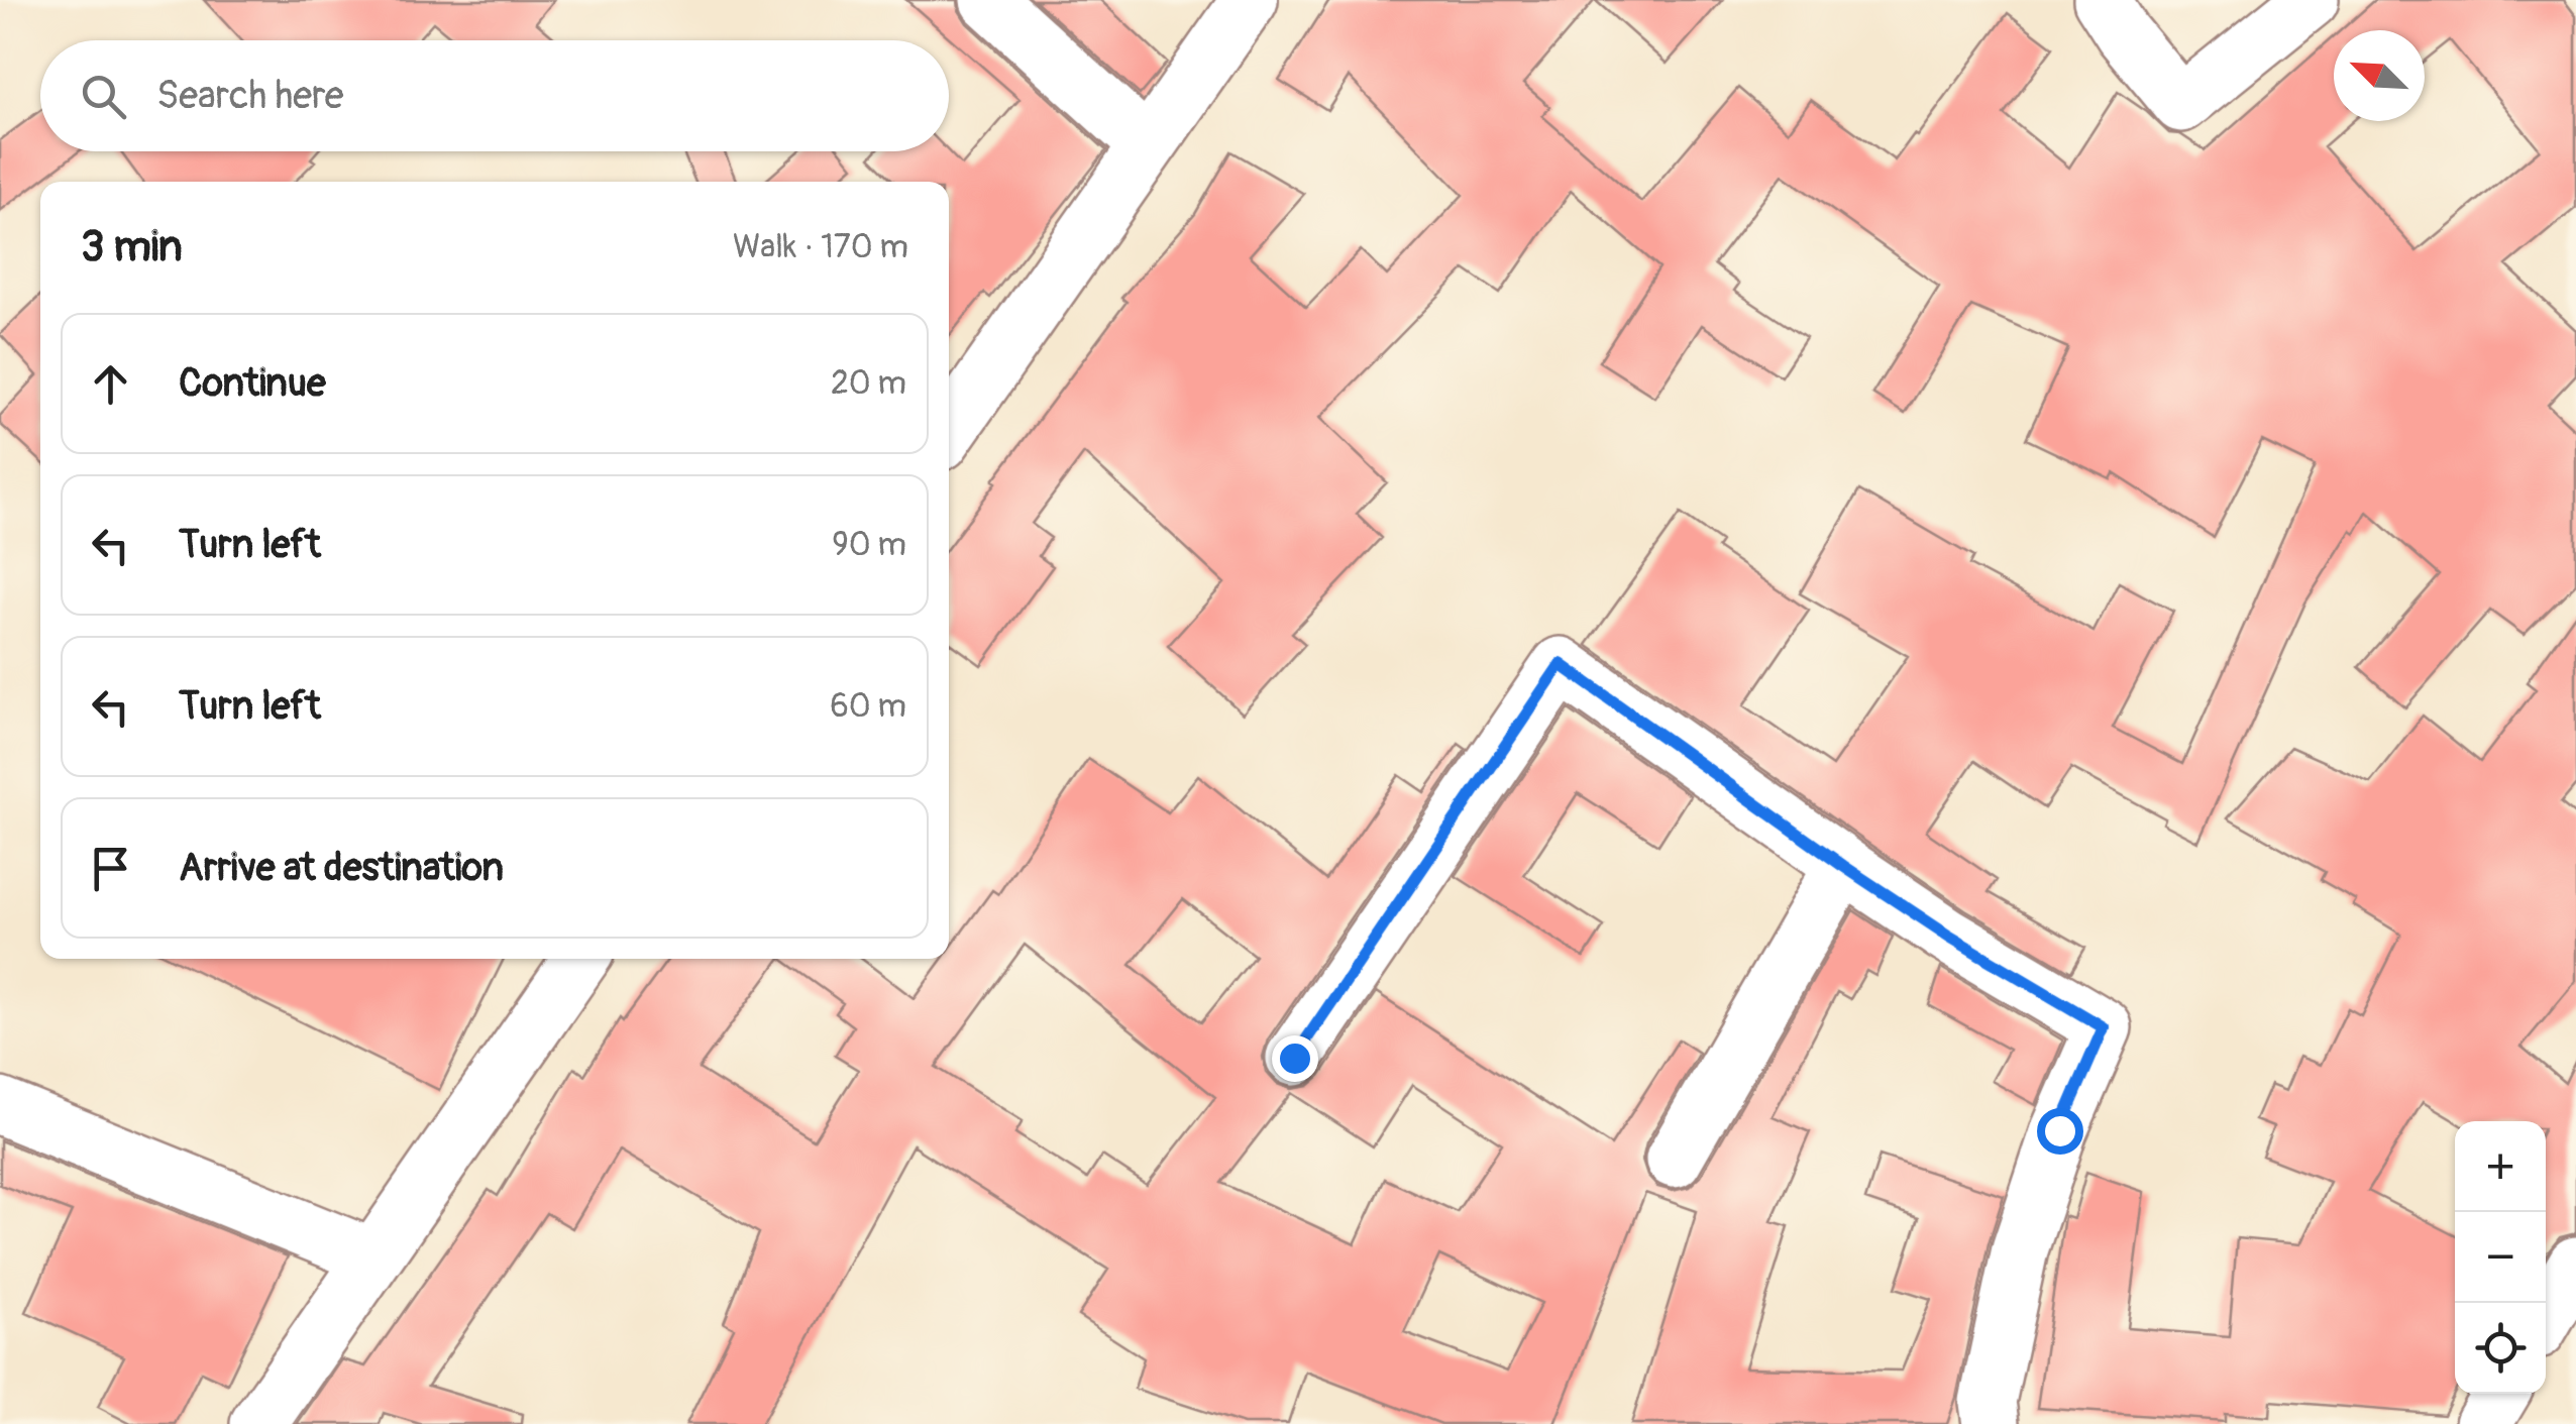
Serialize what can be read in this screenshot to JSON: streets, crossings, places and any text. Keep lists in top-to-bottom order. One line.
{"north":"top left","page":{"search":"Search here","heading":["3 min","Walk · 170 m"],"list":[["Continue","20 m"],["Turn left","90 m"],["Turn left","60 m"],"Arrive at destination"],"map_buttons":["+","−"]}}
